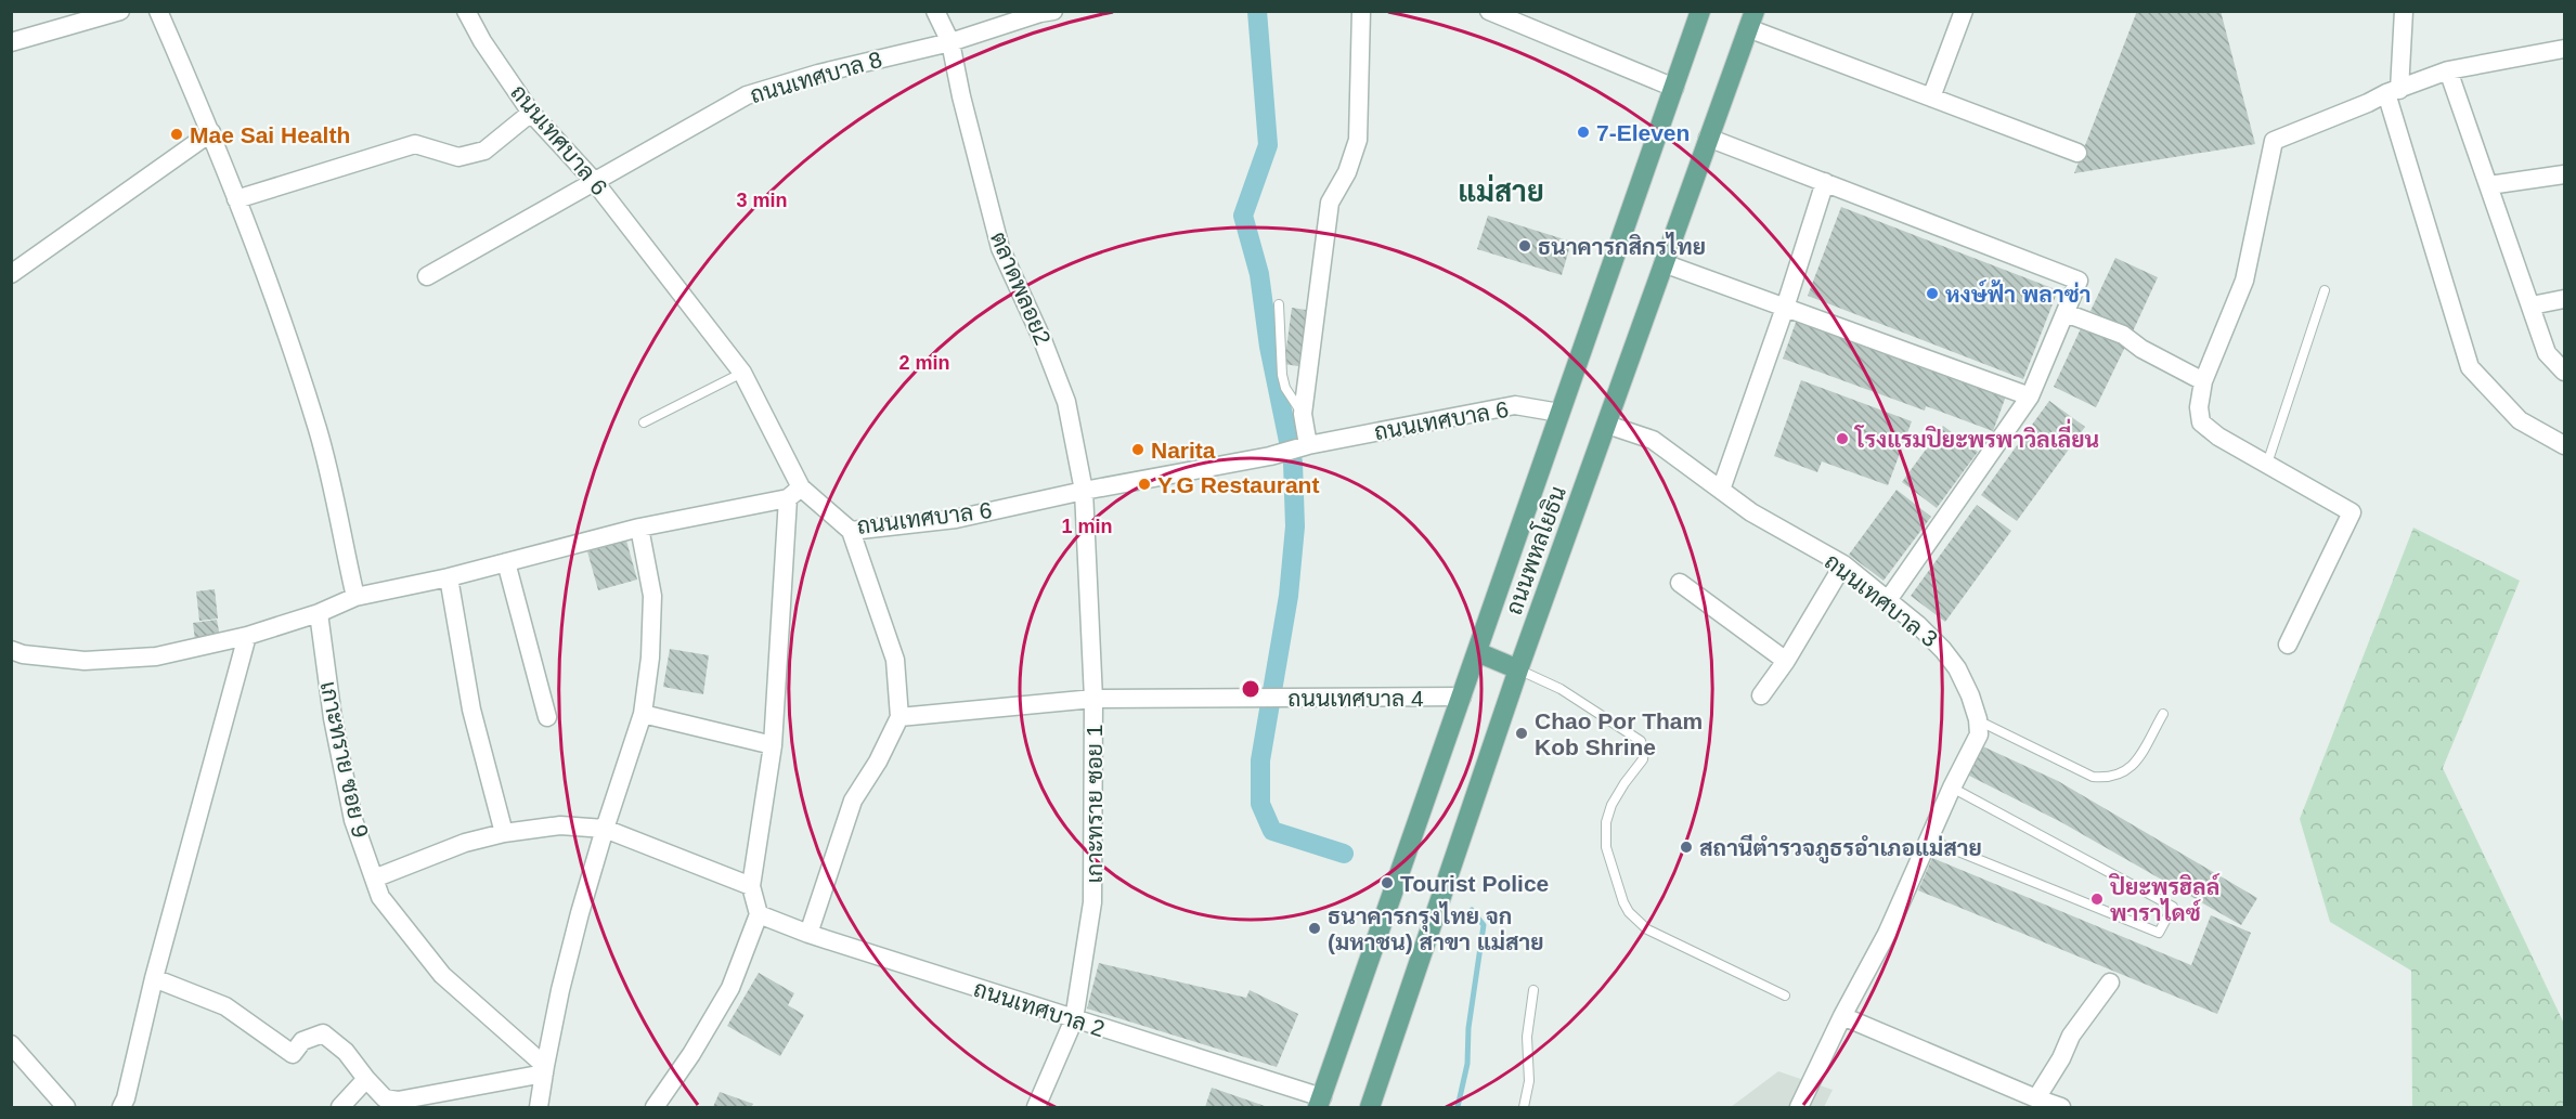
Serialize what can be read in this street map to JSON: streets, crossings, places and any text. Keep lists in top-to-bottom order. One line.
{"streets":{"main road":["ถนนพหลโยธิน"],"street":["ถนนเทศบาล 8","ถนนเทศบาล 6","ตลาดพลอย2","ถนนเทศบาล 3","ถนนเทศบาล 4","เกาะทราย ซอย 9","เกาะทราย ซอย 1","ถนนเทศบาล 2"]},"crossings":[["ถนนเทศบาล 8","ถนนเทศบาล 6"],["ถนนเทศบาล 8","ตลาดพลอย2"],["ถนนเทศบาล 6","ตลาดพลอย2"],["ถนนเทศบาล 6","ถนนพหลโยธิน"],["ถนนเทศบาล 6","เกาะทราย ซอย 1"],["ตลาดพลอย2","เกาะทราย ซอย 1"],["ถนนพหลโยธิน","ถนนเทศบาล 3"],["ถนนพหลโยธิน","ถนนเทศบาล 4"],["ถนนพหลโยธิน","ถนนเทศบาล 2"],["ถนนเทศบาล 4","เกาะทราย ซอย 1"],["เกาะทราย ซอย 1","ถนนเทศบาล 2"]],"districts":["แม่สาย"],"places":["7-Eleven","Mae Sai Health","ธนาคารกสิกรไทย","หงษ์ฟ้า พลาซ่า","โรงแรมปิยะพรพาวิลเลี่ยน","Narita","Y.G Restaurant","Chao Por Tham Kob Shrine","สถานีตำรวจภูธรอำเภอแม่สาย","Tourist Police","ปิยะพรฮิลล์ พาราไดซ์","ธนาคารกรุงไทย จก (มหาชน) สาขา แม่สาย"],"rings":["3 min","2 min","1 min"]}
